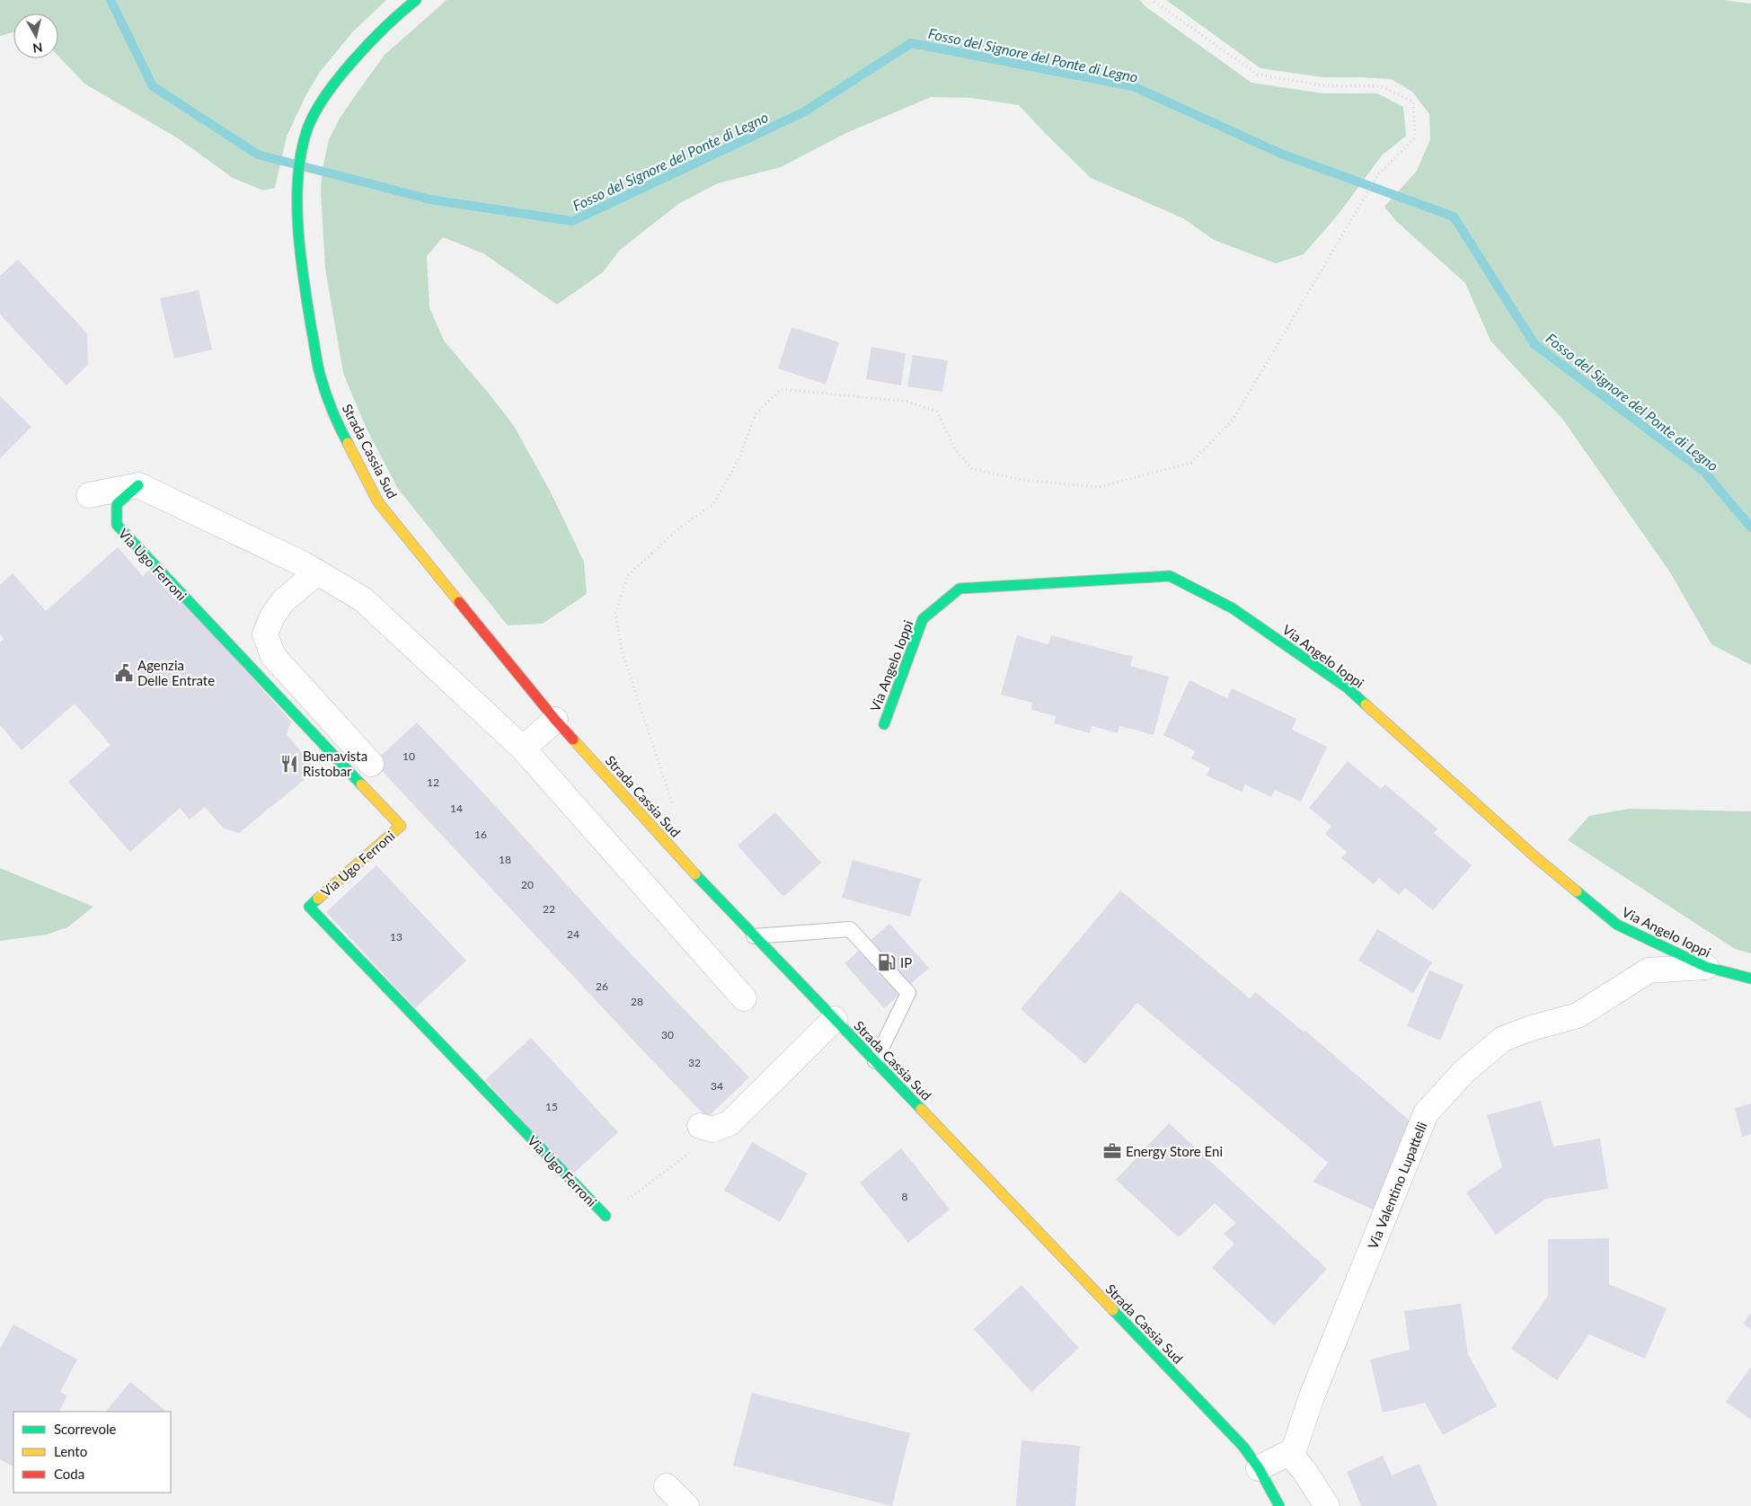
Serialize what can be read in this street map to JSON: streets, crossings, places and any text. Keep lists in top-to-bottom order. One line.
{"streets":{"street":["Strada Cassia Sud","Via Ugo Ferroni","Via Angelo Ioppi","Via Valentino Lupattelli"]},"crossings":[["Via Angelo Ioppi","Via Valentino Lupattelli"]],"water":["Fosso del Signore del Ponte di Legno"],"places":{"public building":["Agenzia Delle Entrate"],"restaurant":["Buenavista Ristobar"],"fuel station":["IP"],"office":["Energy Store Eni"]},"house_numbers":["10","12","14","16","18","20","22","24","13","26","28","30","32","34","15","8"],"legend":["Scorrevole","Lento","Coda"],"north":"bottom"}
